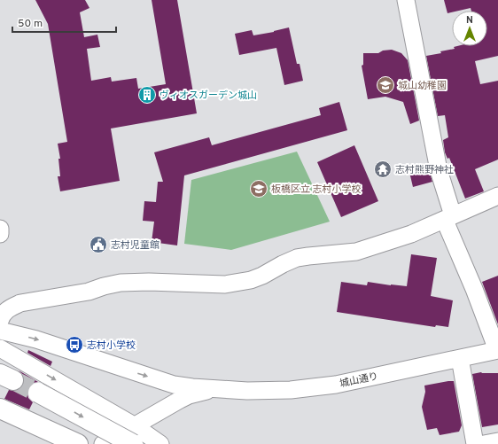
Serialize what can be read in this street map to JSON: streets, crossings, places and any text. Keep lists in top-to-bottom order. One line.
{"streets":{"street":["城山通り"]},"places":{"school or university":["城山幼稚園","板橋区立 志村小学校"],"building":["ヴィオスガーデン城山"],"temple":["志村熊野神社"],"public building":["志村児童館"],"bus stop":["志村小学校"]},"scale_bar":"50 m","north":"top"}
